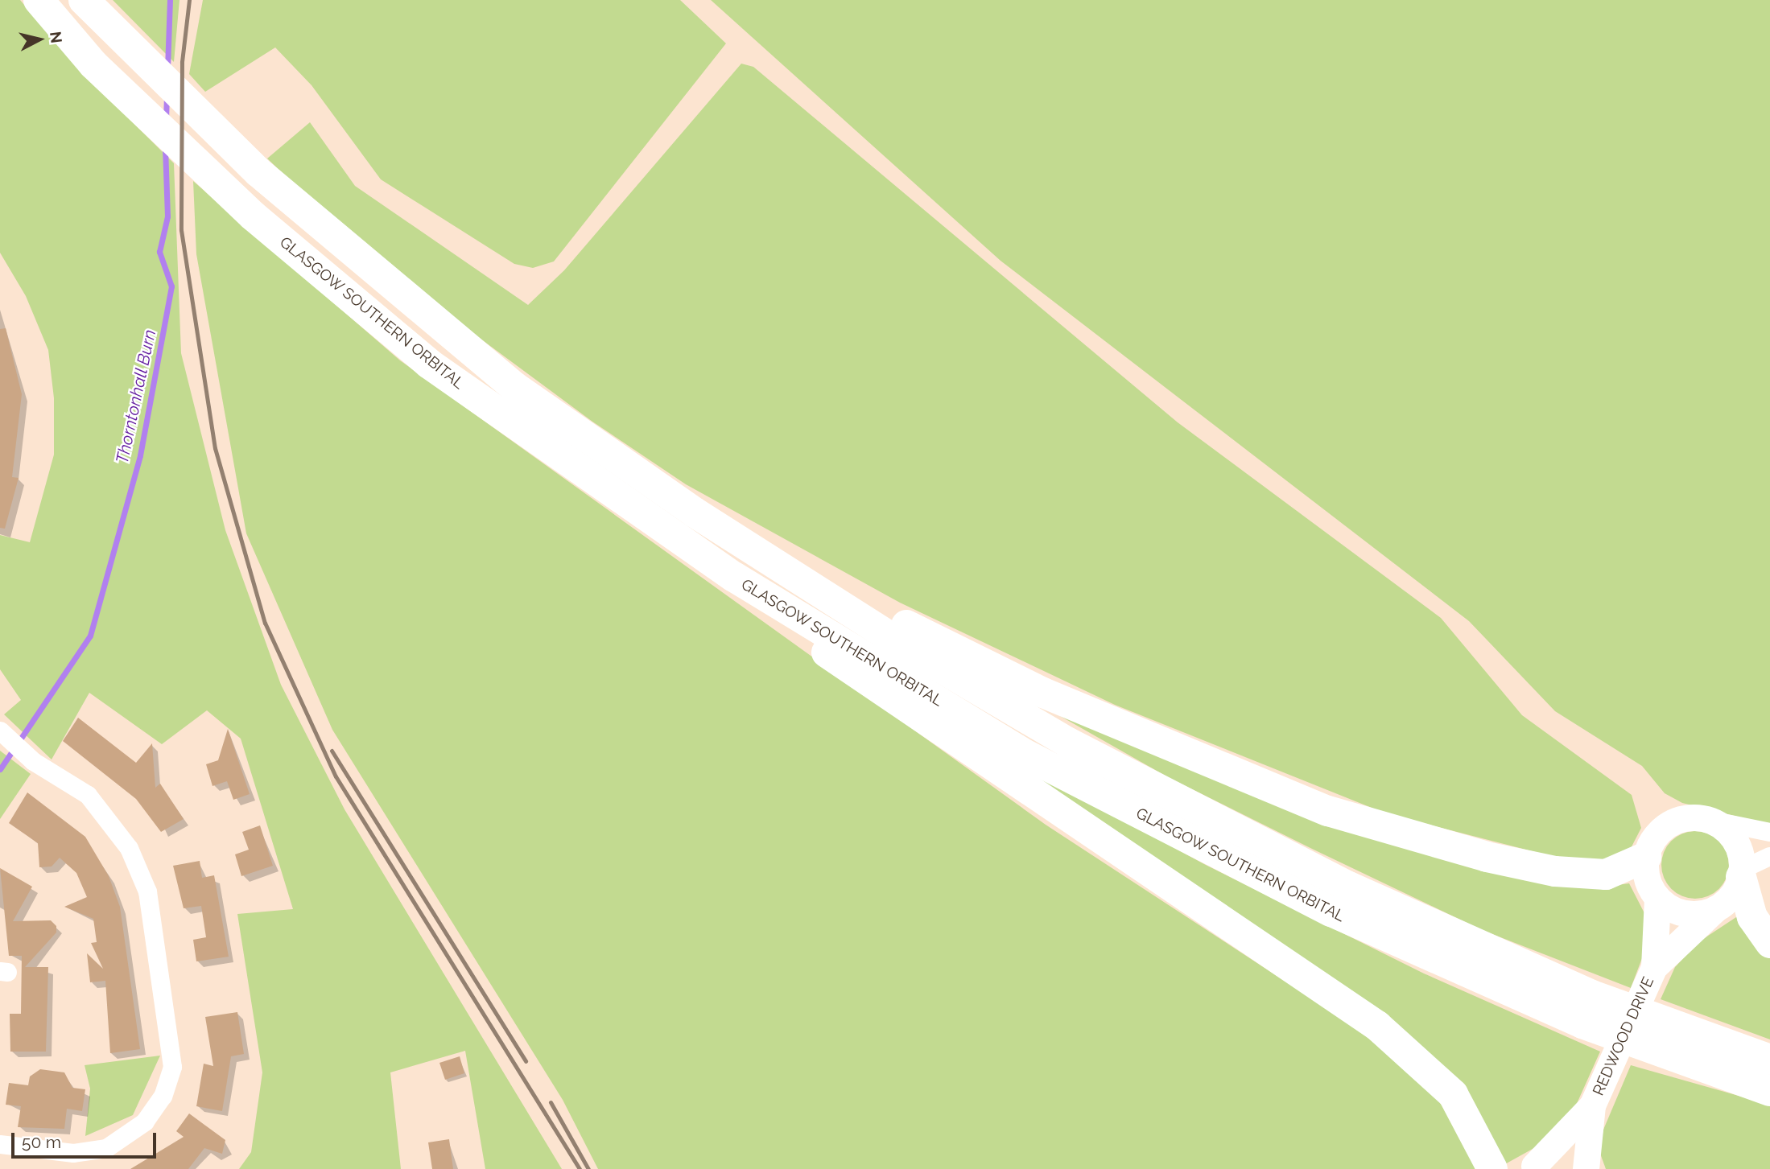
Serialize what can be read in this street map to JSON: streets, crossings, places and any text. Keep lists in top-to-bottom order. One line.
{"streets":{"highway":["GLASGOW SOUTHERN ORBITAL"],"street":["REDWOOD DRIVE"]},"water":["Thorntonhall Burn"],"scale_bar":"50 m","north":"right"}
